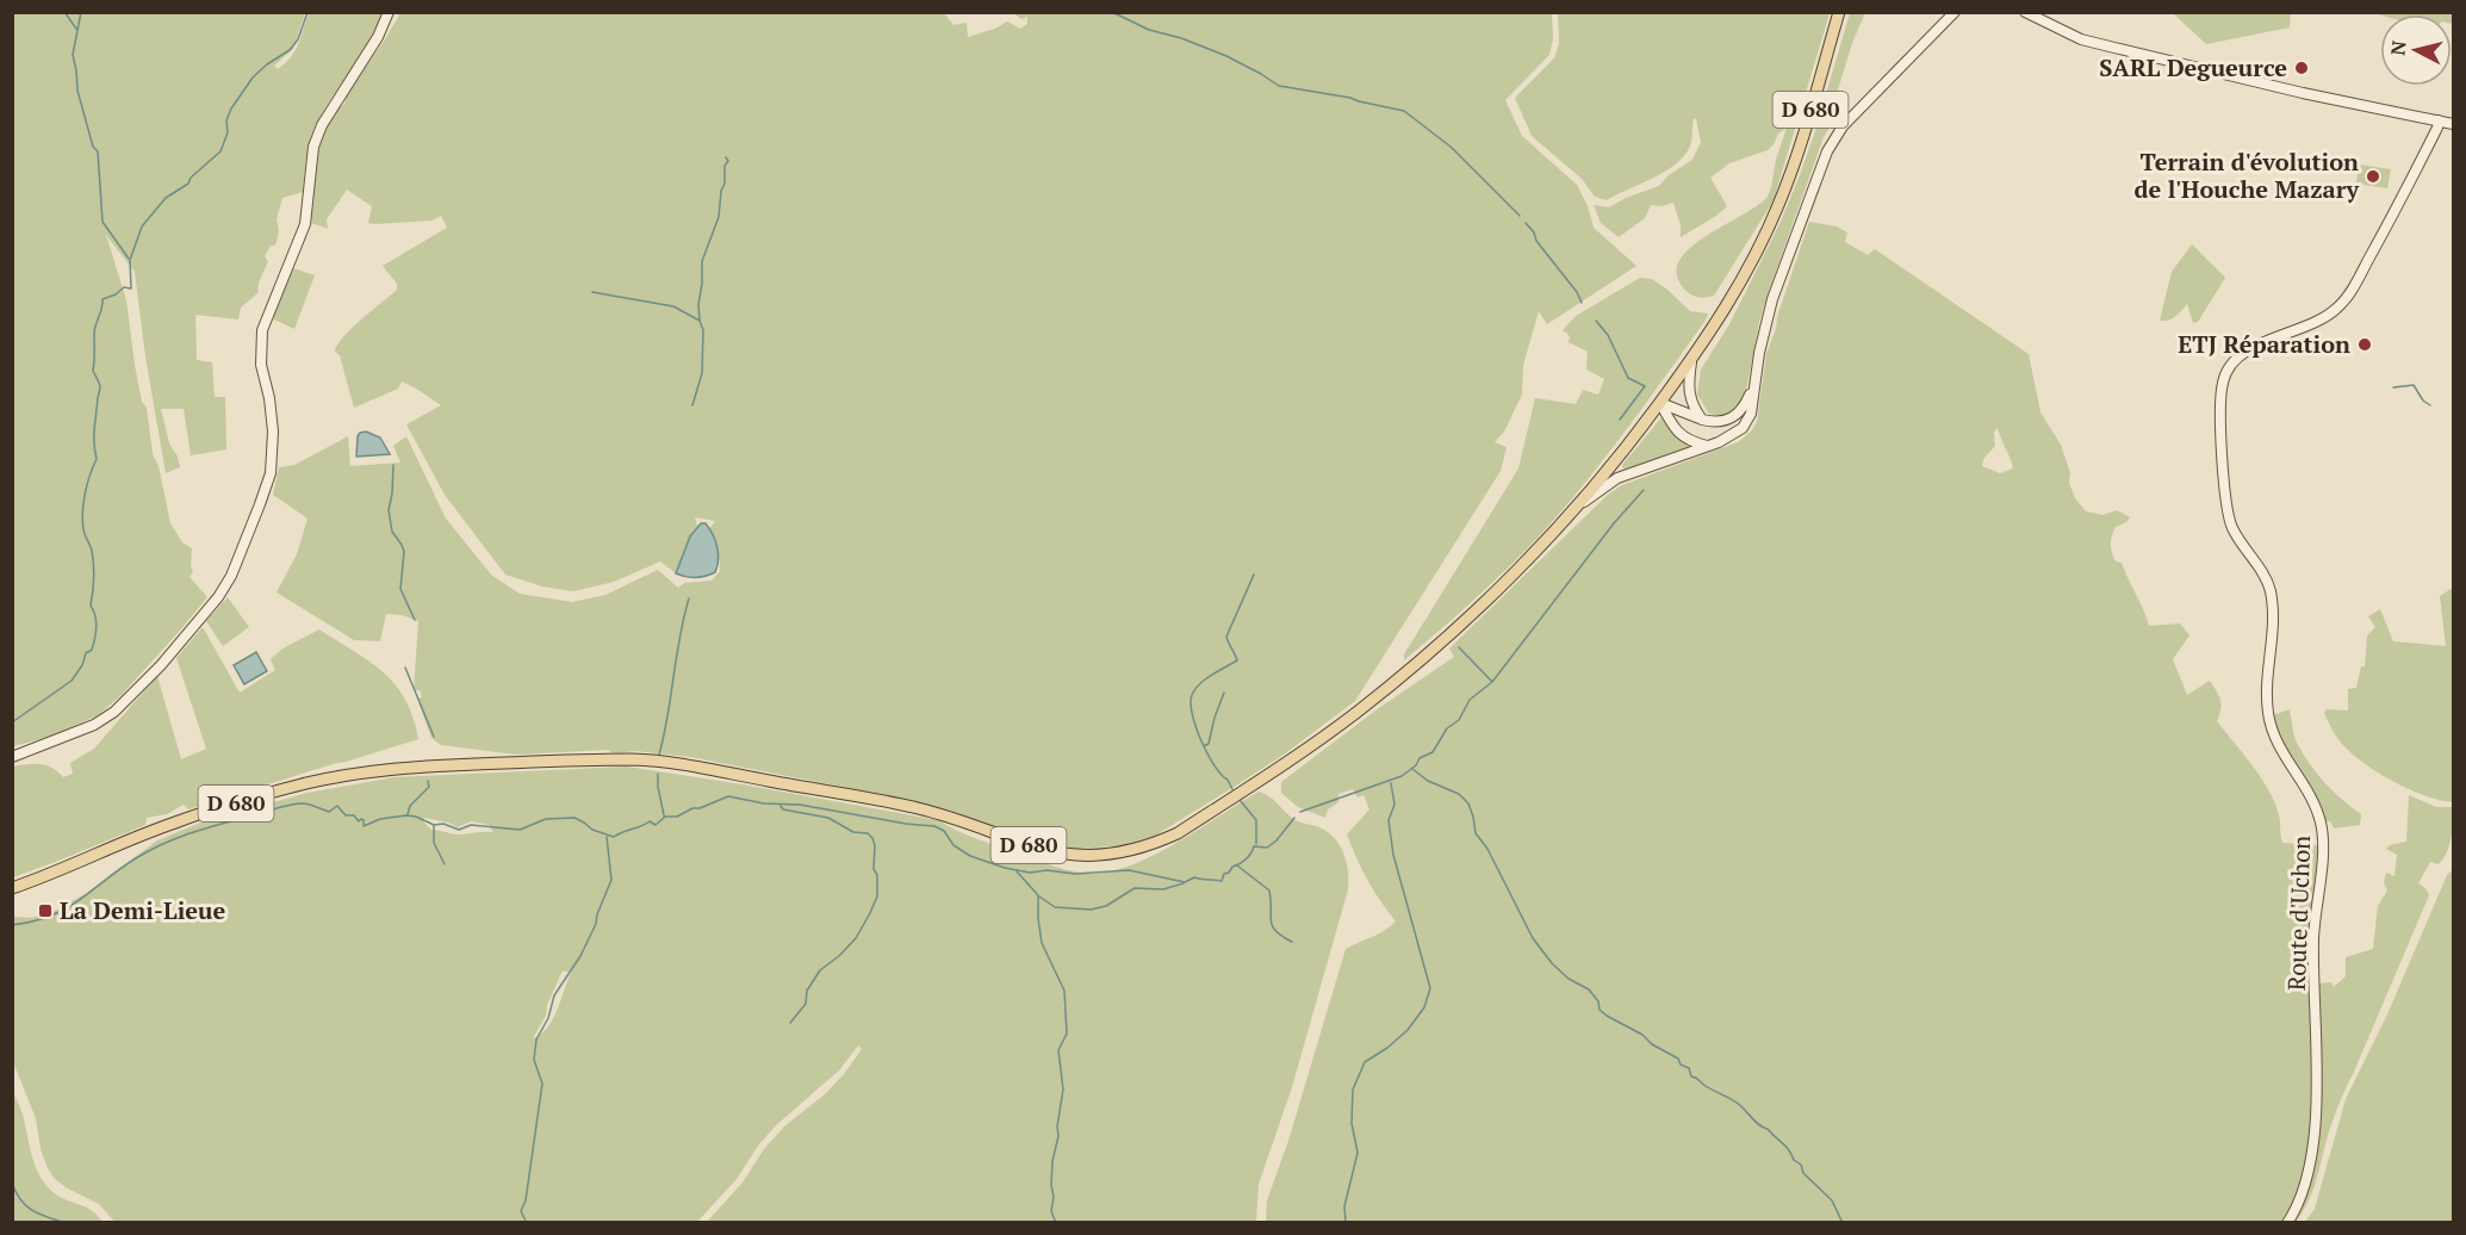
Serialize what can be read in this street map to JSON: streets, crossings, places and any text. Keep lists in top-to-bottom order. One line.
{"streets":{"main road":["D 680"],"street":["Route d'Uchon"]},"places":{"other":["SARL Degueurce","Terrain d'évolution de l'Houche Mazary","ETJ Réparation"],"transit":["La Demi-Lieue"]},"north":"left"}
